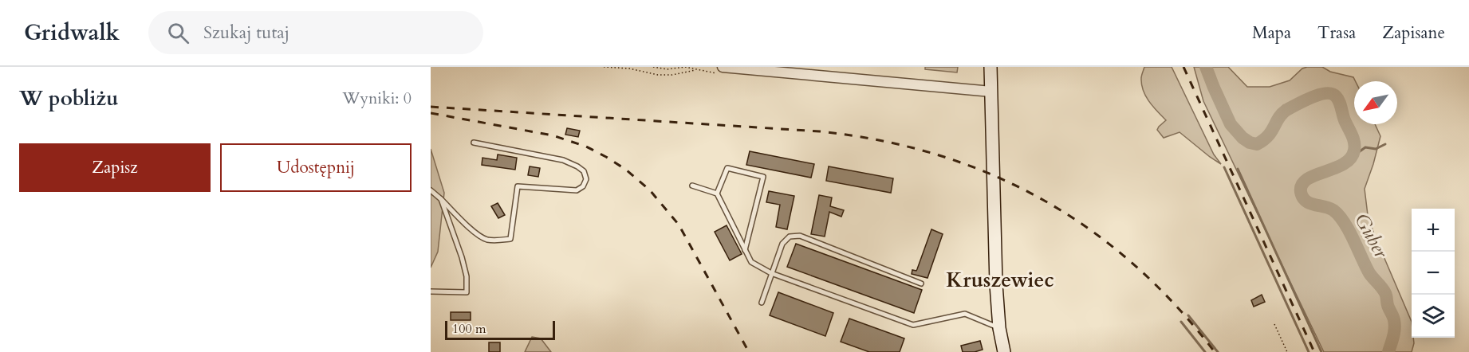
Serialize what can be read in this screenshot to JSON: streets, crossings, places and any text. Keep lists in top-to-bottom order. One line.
{"districts":["Kruszewiec"],"water":["Guber"],"scale_bar":"100 m","north":"bottom left","page":{"header":"Gridwalk","search":"Szukaj tutaj","nav":["Mapa","Trasa","Zapisane"],"heading":["W pobliżu","Wyniki: 0"],"buttons":["Zapisz","Udostępnij"],"map_buttons":["+","−"],"scale":"100 m"}}
